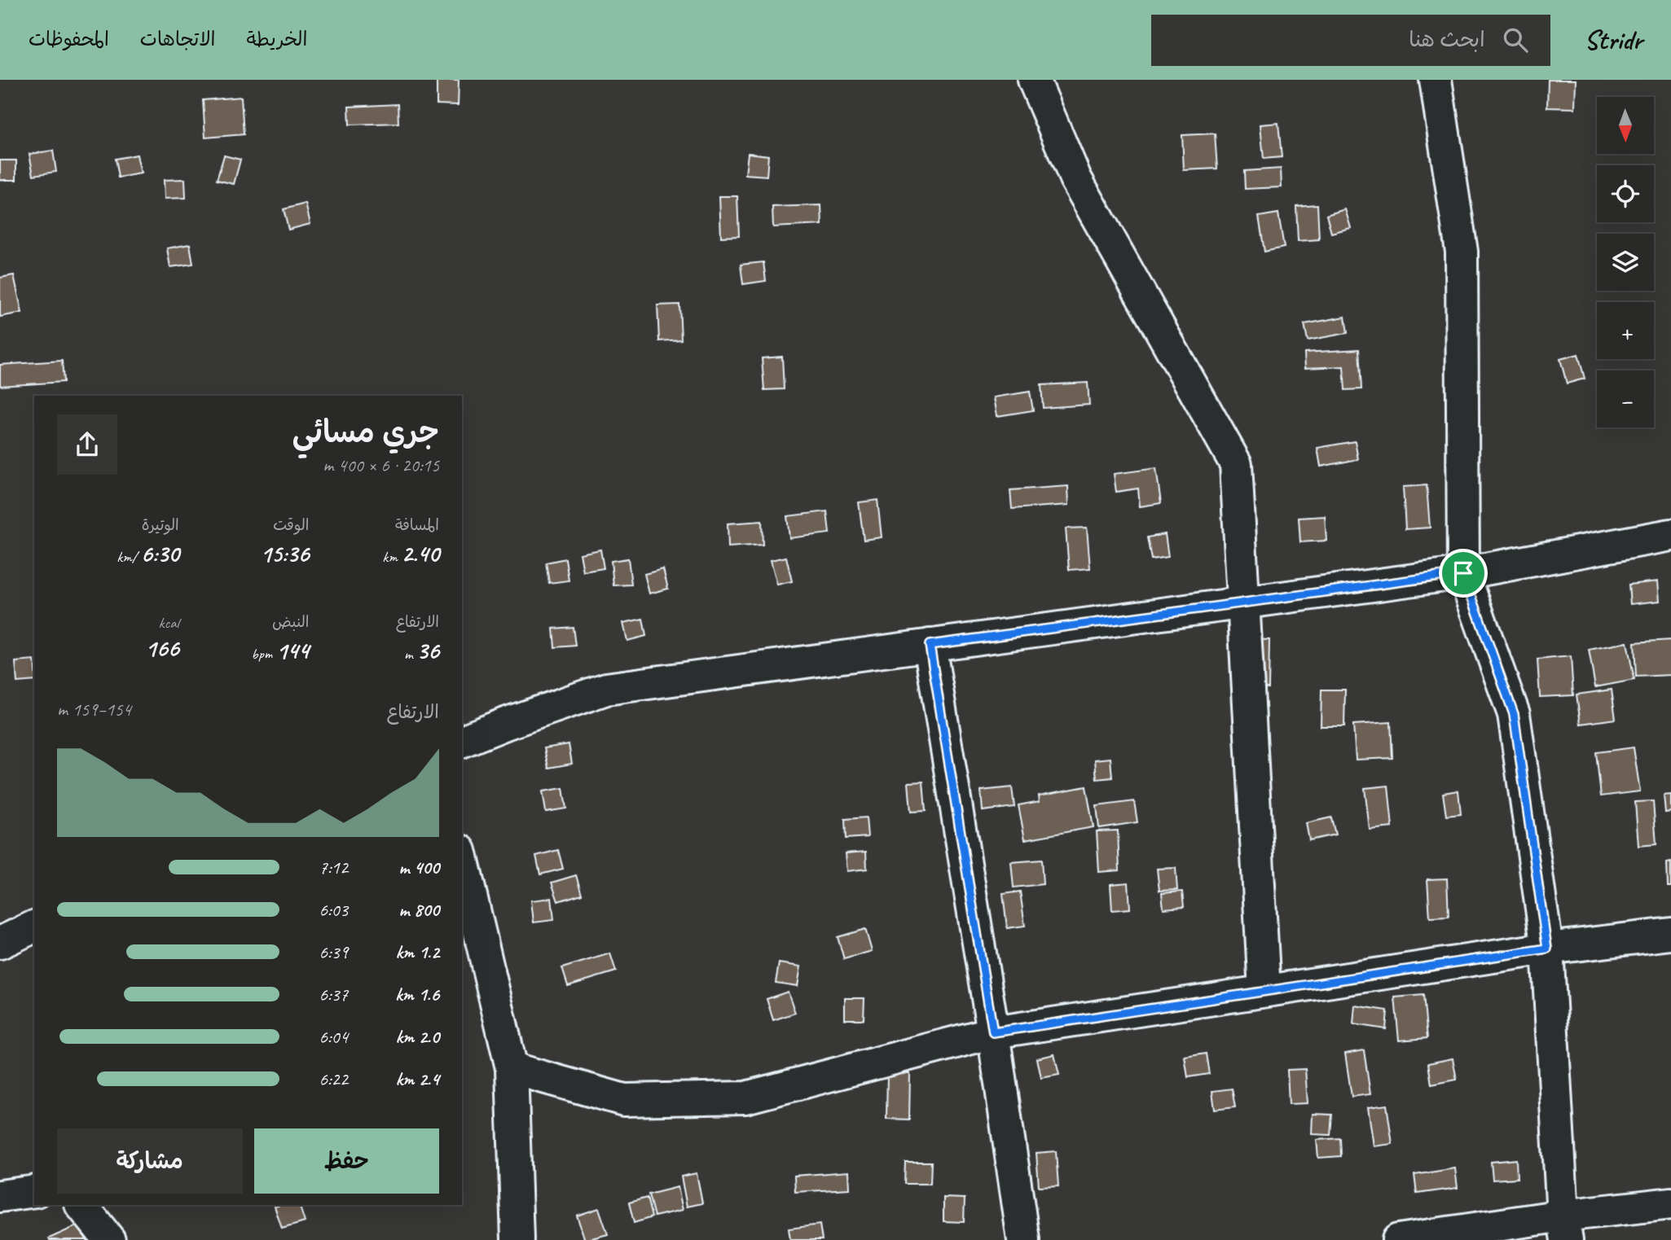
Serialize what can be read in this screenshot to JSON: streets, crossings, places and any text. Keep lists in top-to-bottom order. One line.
{"north":"bottom","page":{"header":"Stridr","search":"ابحث هنا","nav":["الخريطة","الاتجاهات","المحفوظات"],"map_buttons":["+","−"],"heading":["جري مسائي","20:15 · 6 × 400 m"],"stats":[["المسافة","2.40 km"],["الوقت","15:36"],["الوتيرة","6:30 /km"],["الارتفاع","36 m"],["النبض","144 bpm"],["kcal","166"]],"chart":["الارتفاع","154–159 m"],"list":[{"name":"400 m","note":"7:12"},{"name":"800 m","note":"6:03"},{"name":"1.2 km","note":"6:39"},{"name":"1.6 km","note":"6:37"},{"name":"2.0 km","note":"6:04"},{"name":"2.4 km","note":"6:22"}],"buttons":["حفظ","مشاركة"]}}
